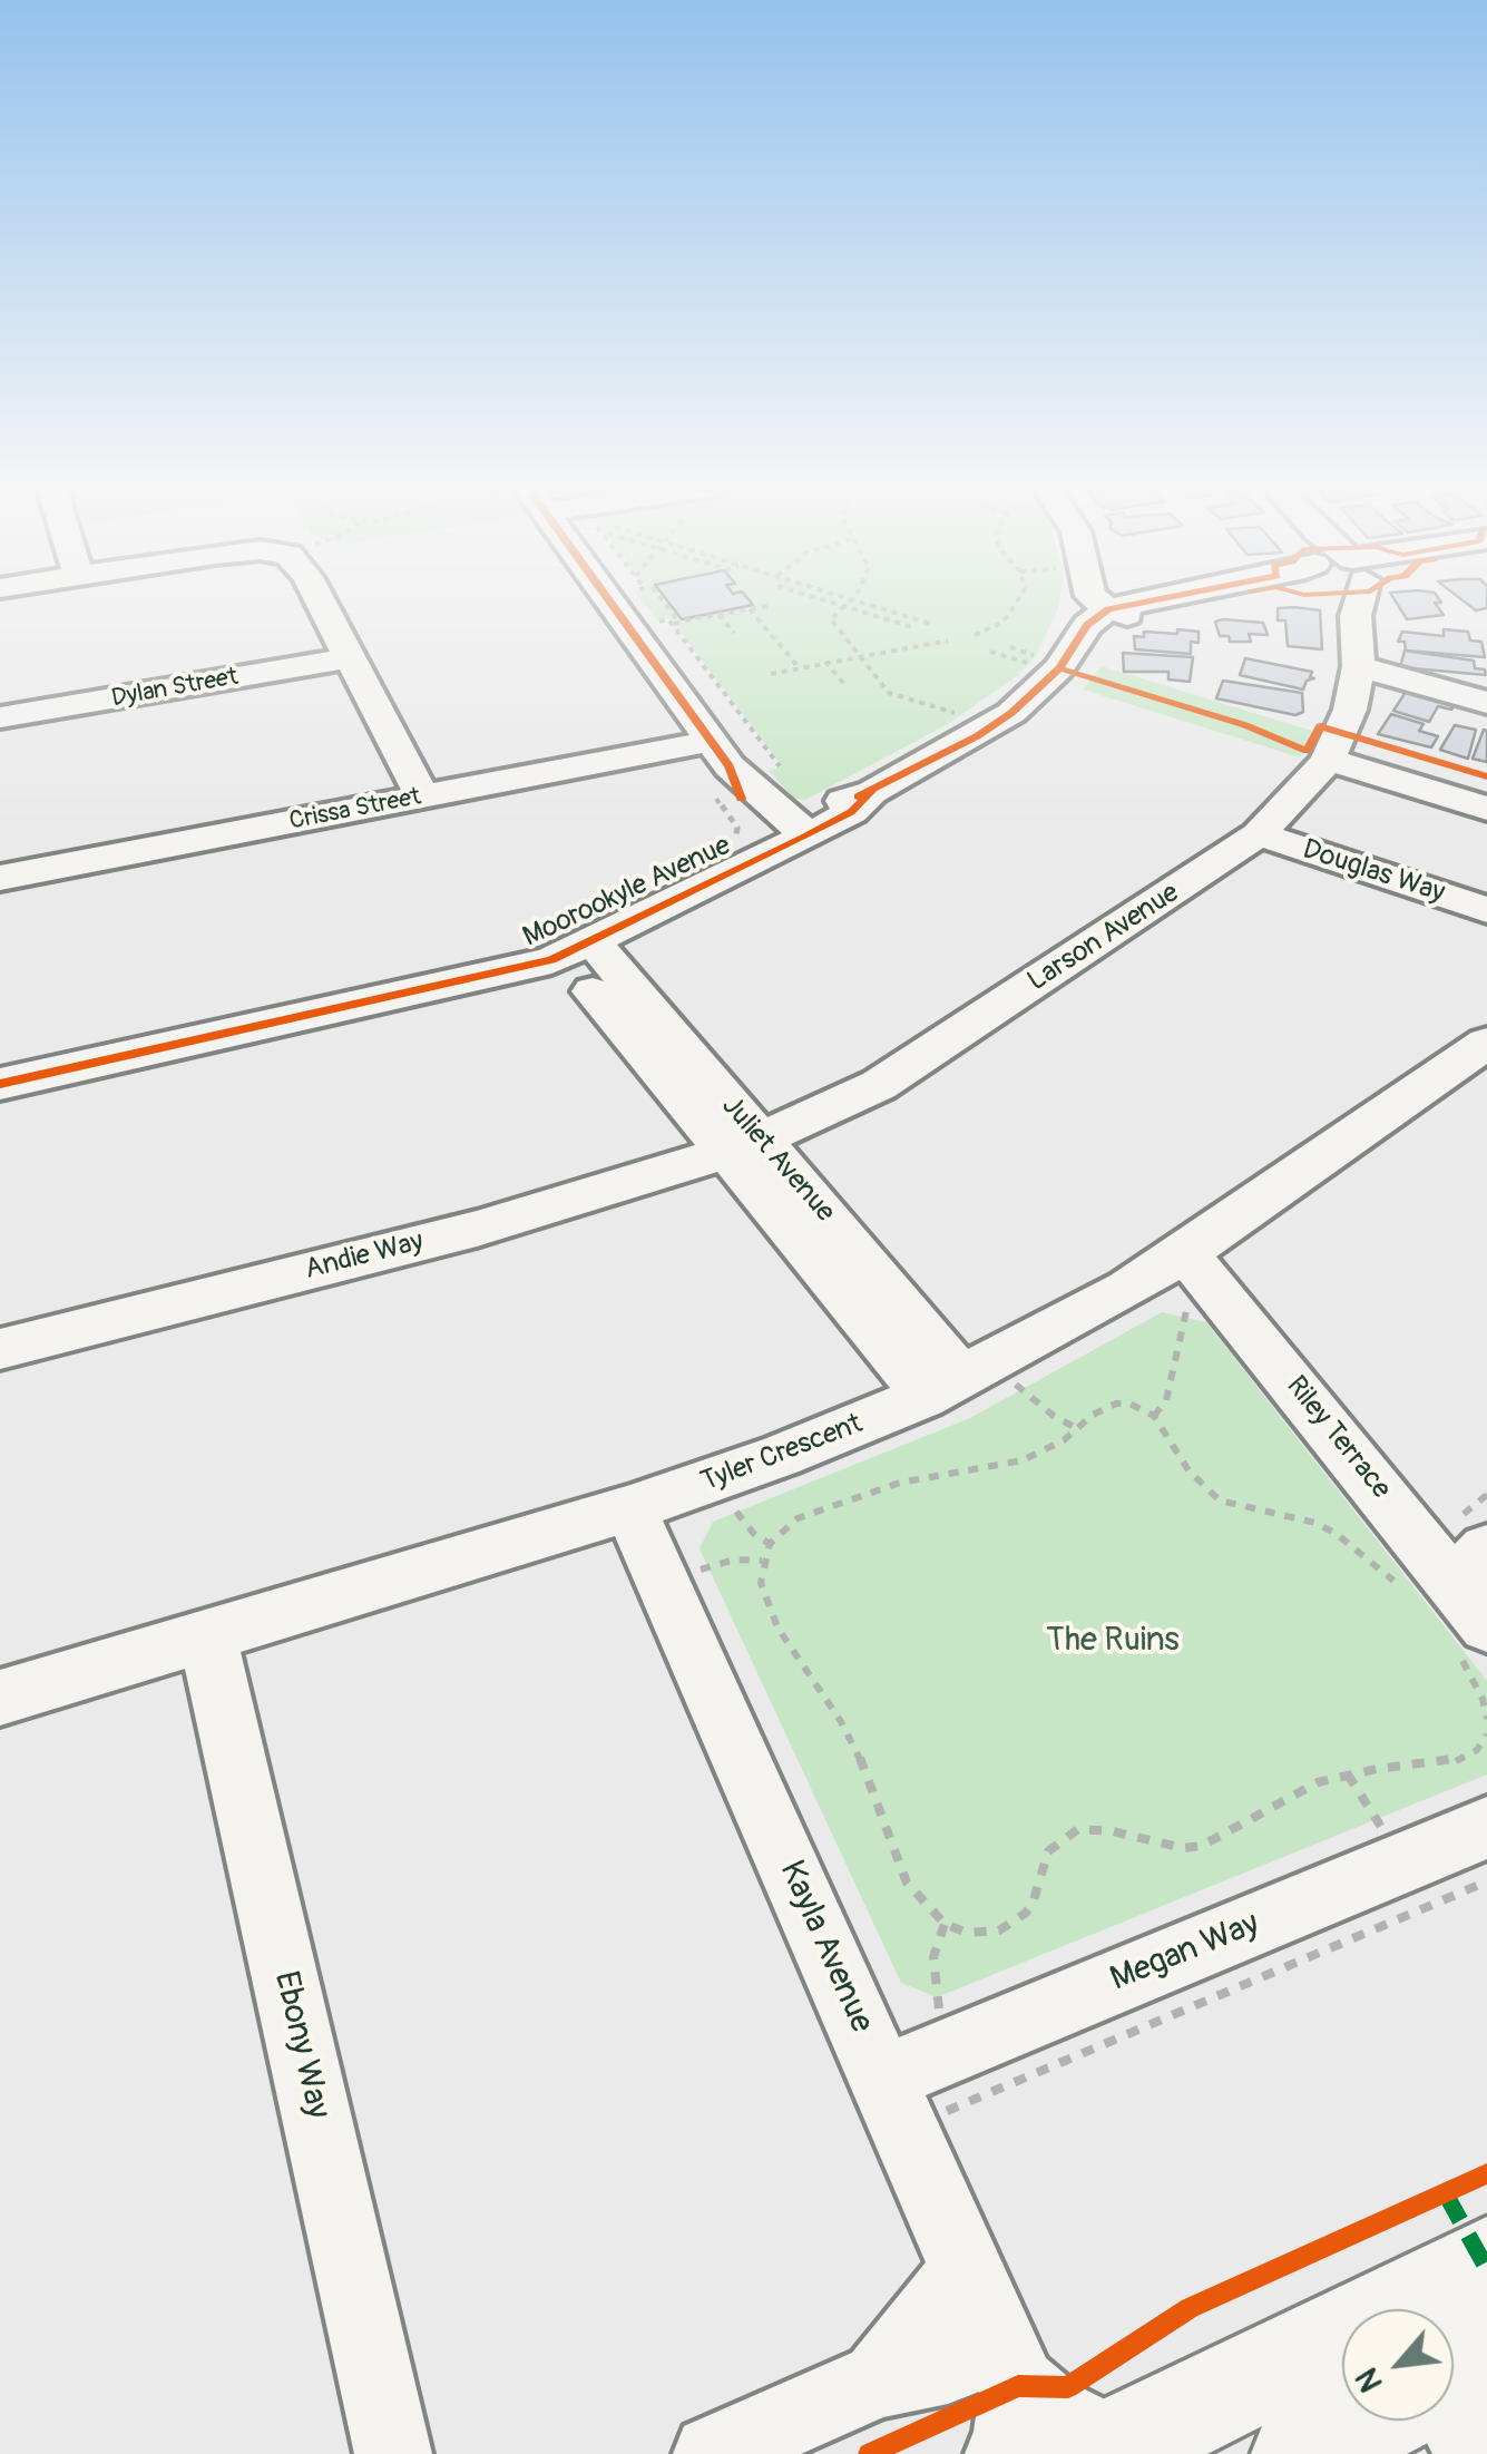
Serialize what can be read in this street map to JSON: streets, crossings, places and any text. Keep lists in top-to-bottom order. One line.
{"streets":{"street":["Dylan Street","Crissa Street","Douglas Way","Moorookyle Avenue","Larson Avenue","Juliet Avenue","Andie Way","Riley Terrace","Tyler Crescent","Kayla Avenue","Megan Way","Ebony Way"]},"crossings":[["Douglas Way","Larson Avenue"],["Moorookyle Avenue","Juliet Avenue"],["Larson Avenue","Juliet Avenue"],["Larson Avenue","Andie Way"],["Juliet Avenue","Andie Way"],["Juliet Avenue","Tyler Crescent"],["Riley Terrace","Tyler Crescent"],["Tyler Crescent","Kayla Avenue"],["Tyler Crescent","Ebony Way"],["Kayla Avenue","Megan Way"]],"parks":["The Ruins"],"north":"bottom left"}
